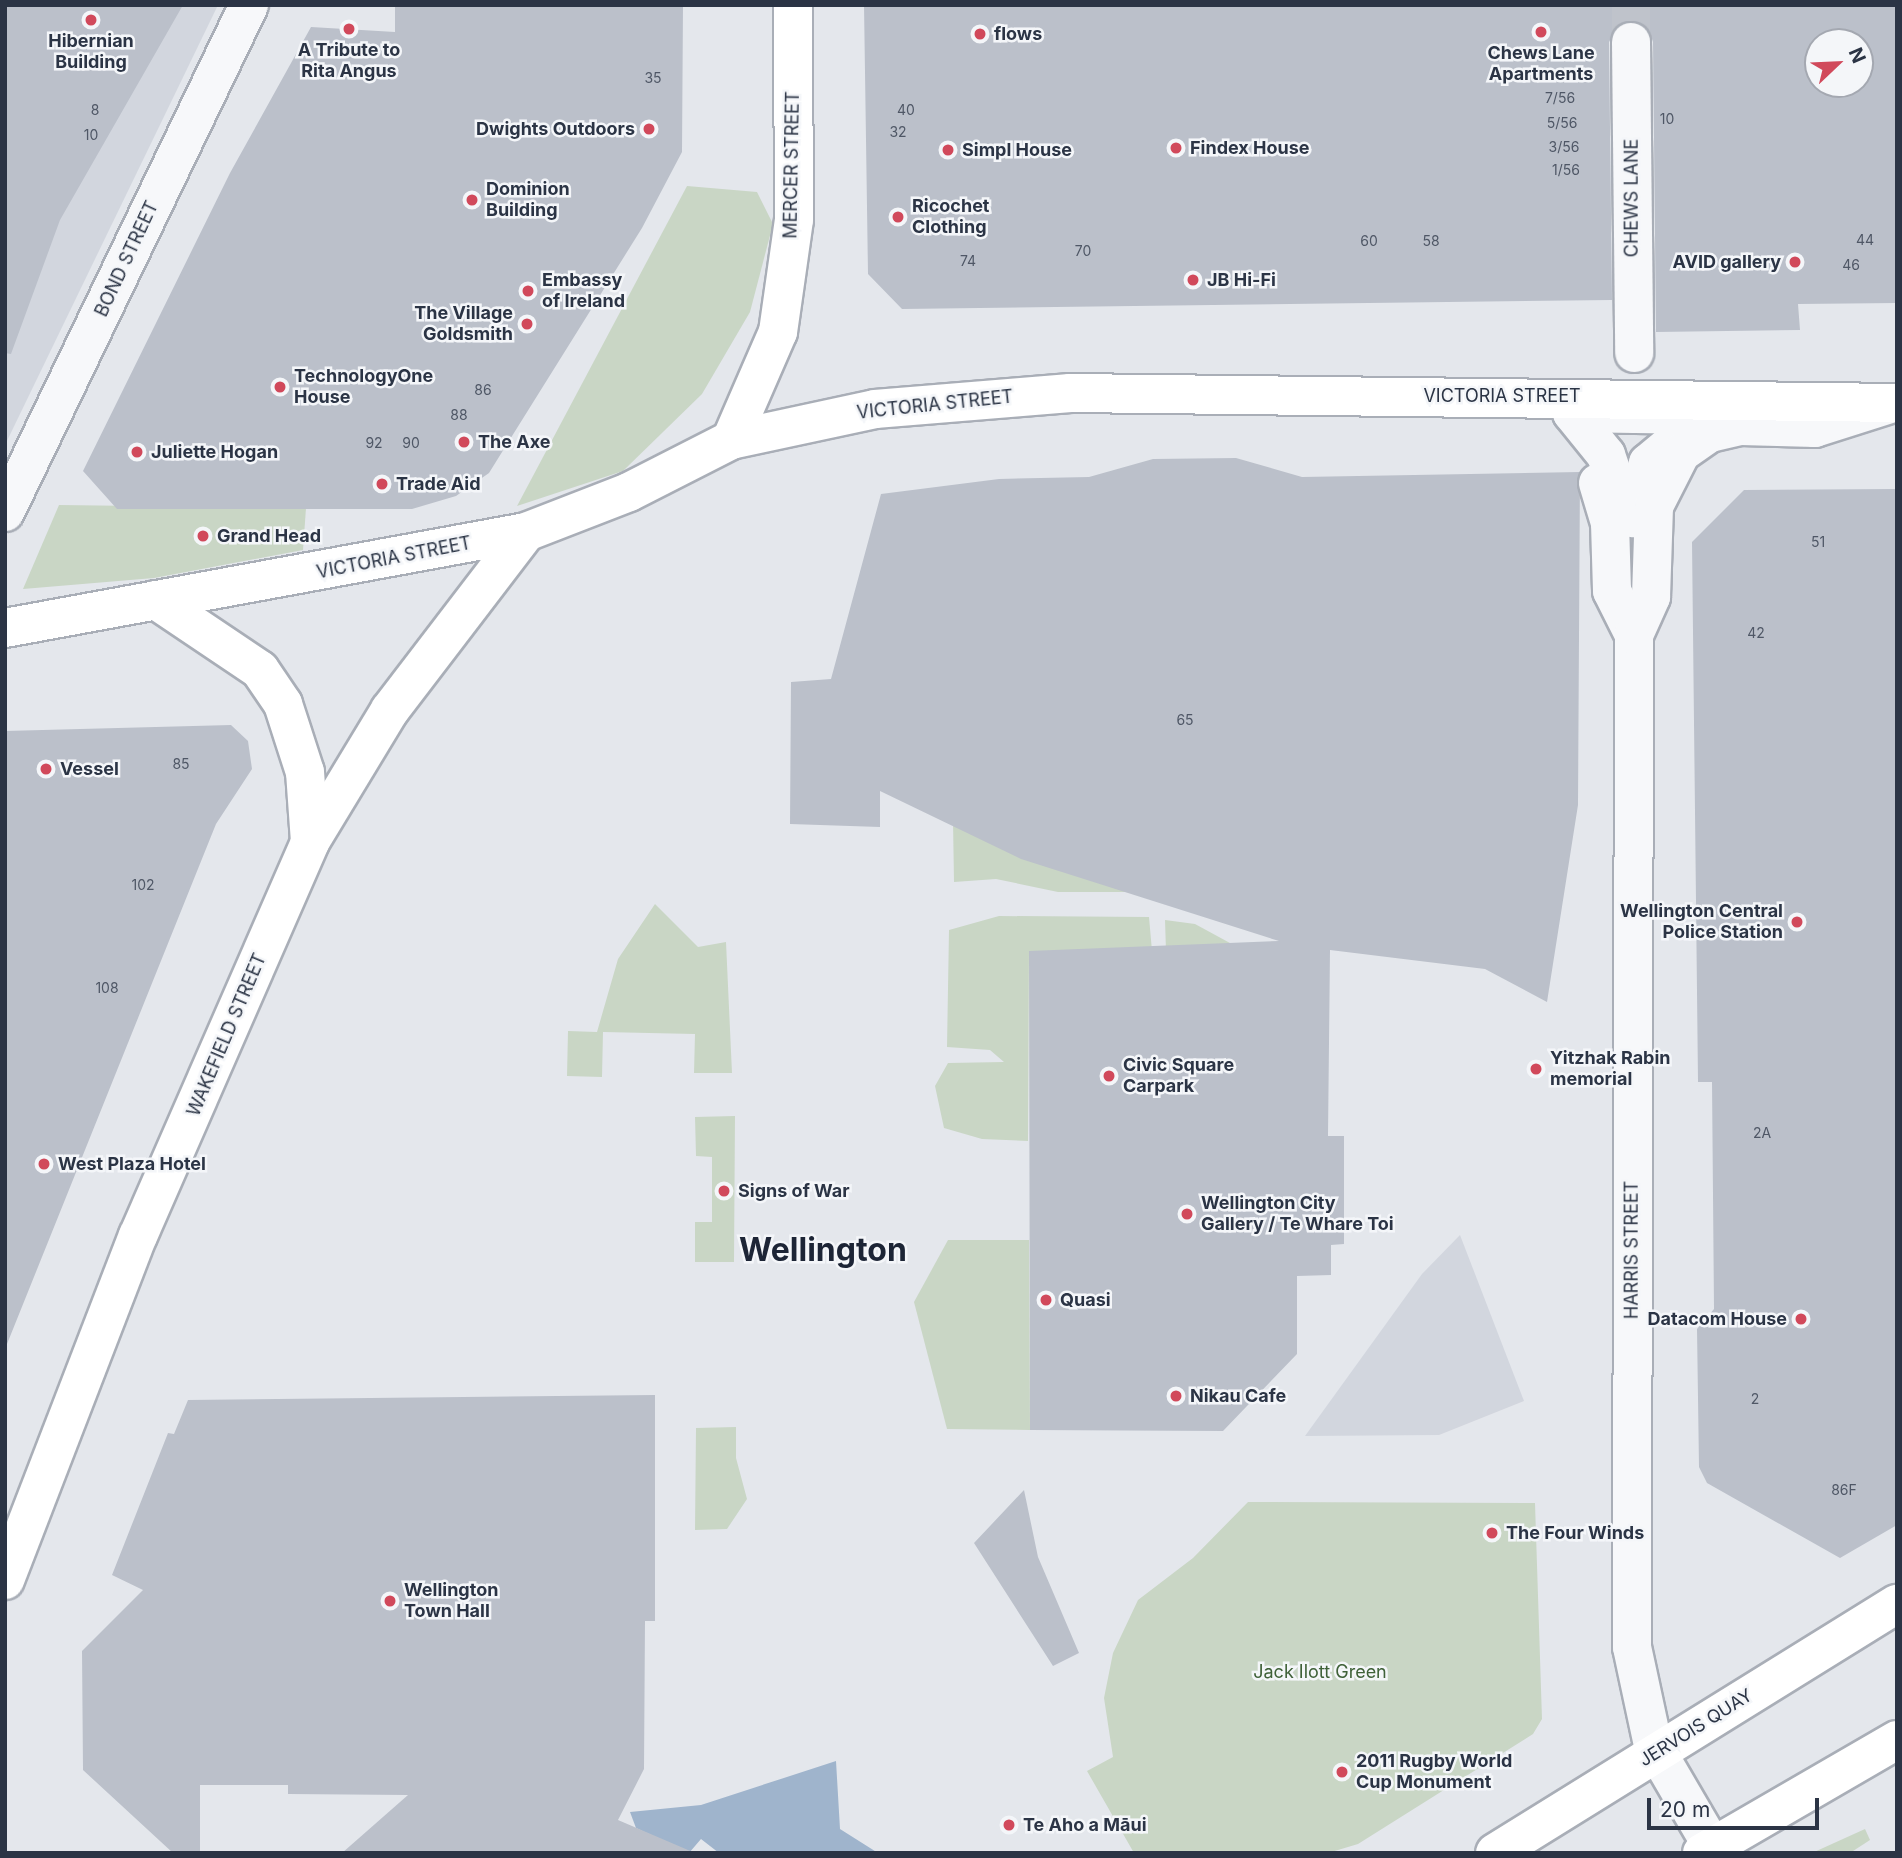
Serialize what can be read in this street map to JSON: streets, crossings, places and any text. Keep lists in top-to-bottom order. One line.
{"streets":{"main road":["MERCER STREET","VICTORIA STREET","WAKEFIELD STREET","JERVOIS QUAY"],"street":["CHEWS LANE","BOND STREET","HARRIS STREET"]},"crossings":[["MERCER STREET","VICTORIA STREET"],["VICTORIA STREET","WAKEFIELD STREET"],["VICTORIA STREET","HARRIS STREET"],["HARRIS STREET","JERVOIS QUAY"]],"districts":["Wellington"],"parks":["Jack Ilott Green"],"places":["Hibernian Building","A Tribute to Rita Angus","Chews Lane Apartments","flows","Dwights Outdoors","Findex House","Simpl House","Dominion Building","Ricochet Clothing","AVID gallery","JB Hi-Fi","Embassy of Ireland","The Village Goldsmith","TechnologyOne House","The Axe","Juliette Hogan","Trade Aid","Grand Head","Vessel","Wellington Central Police Station","Yitzhak Rabin memorial","Civic Square Carpark","West Plaza Hotel","Signs of War","Wellington City Gallery / Te Whare Toi","Quasi","Datacom House","Nikau Cafe","The Four Winds","Wellington Town Hall","2011 Rugby World Cup Monument","Te Aho a Māui"],"house_numbers":["35","7/56","8","40","10","5/56","32","10","3/56","1/56","44","60","58","70","74","46","86","88","92","90","51","42","65","85","102","108","2A","2","86F"],"scale_bar":"20 m","north":"top right"}
